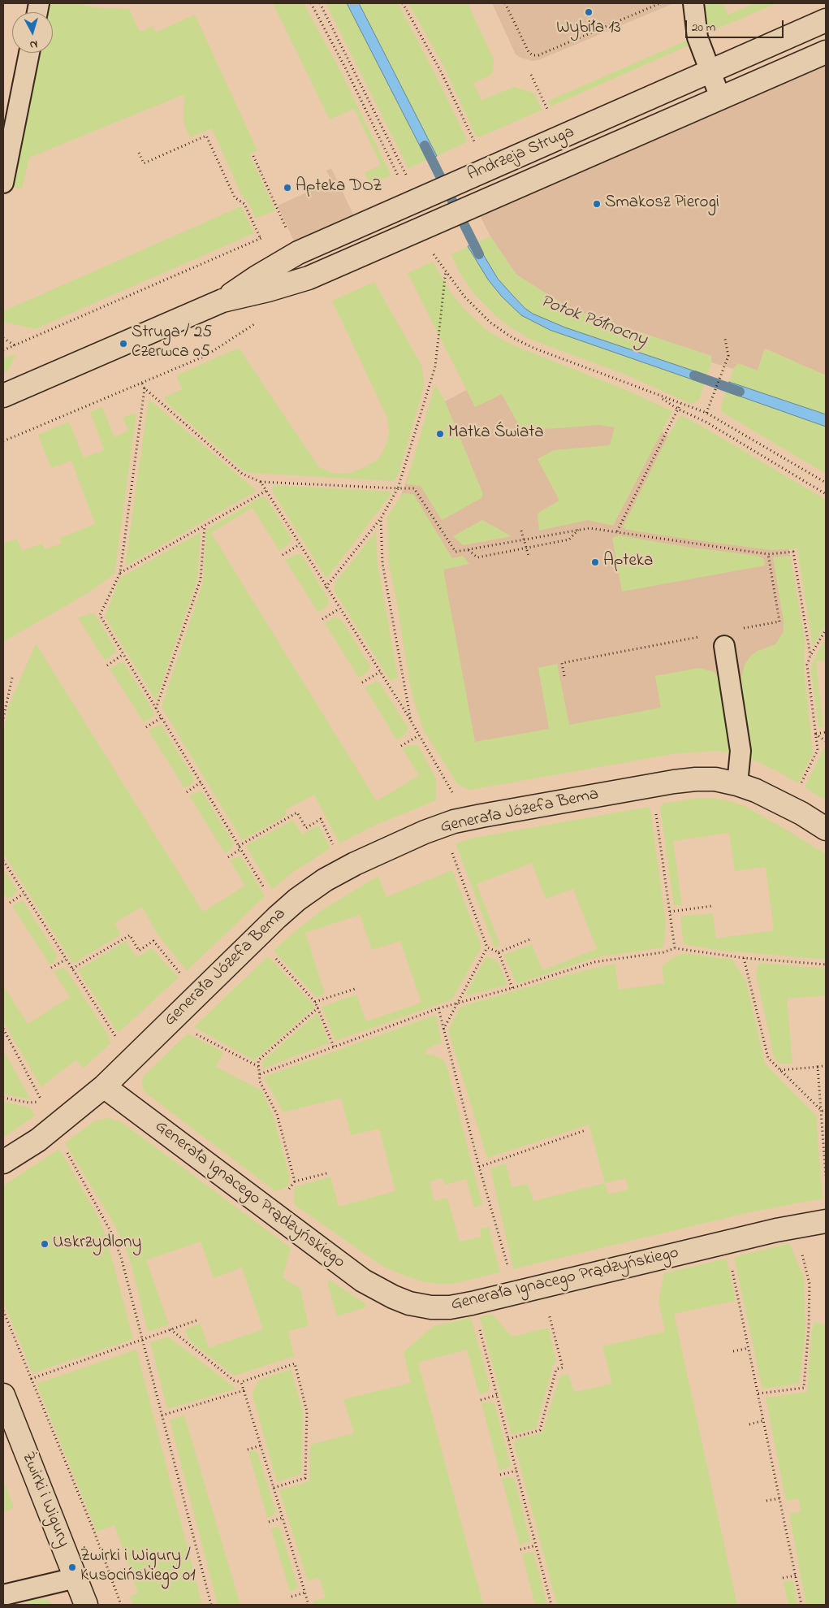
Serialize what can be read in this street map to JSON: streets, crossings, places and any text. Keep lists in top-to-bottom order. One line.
{"streets":{"street":["Andrzeja Struga","Generała Józefa Bema","Generała Ignacego Prądzyńskiego","Żwirki i Wigury"]},"crossings":[["Generała Józefa Bema","Generała Ignacego Prądzyńskiego"]],"water":["Potok Północny"],"places":["Wybiła 13","Apteka DOZ","Smakosz Pierogi","Struga / 25 Czerwca 05","Matka Świata","Apteka","Uskrzydlony","Żwirki i Wigury / Kusocińskiego 01"],"scale_bar":"20 m","north":"bottom"}
